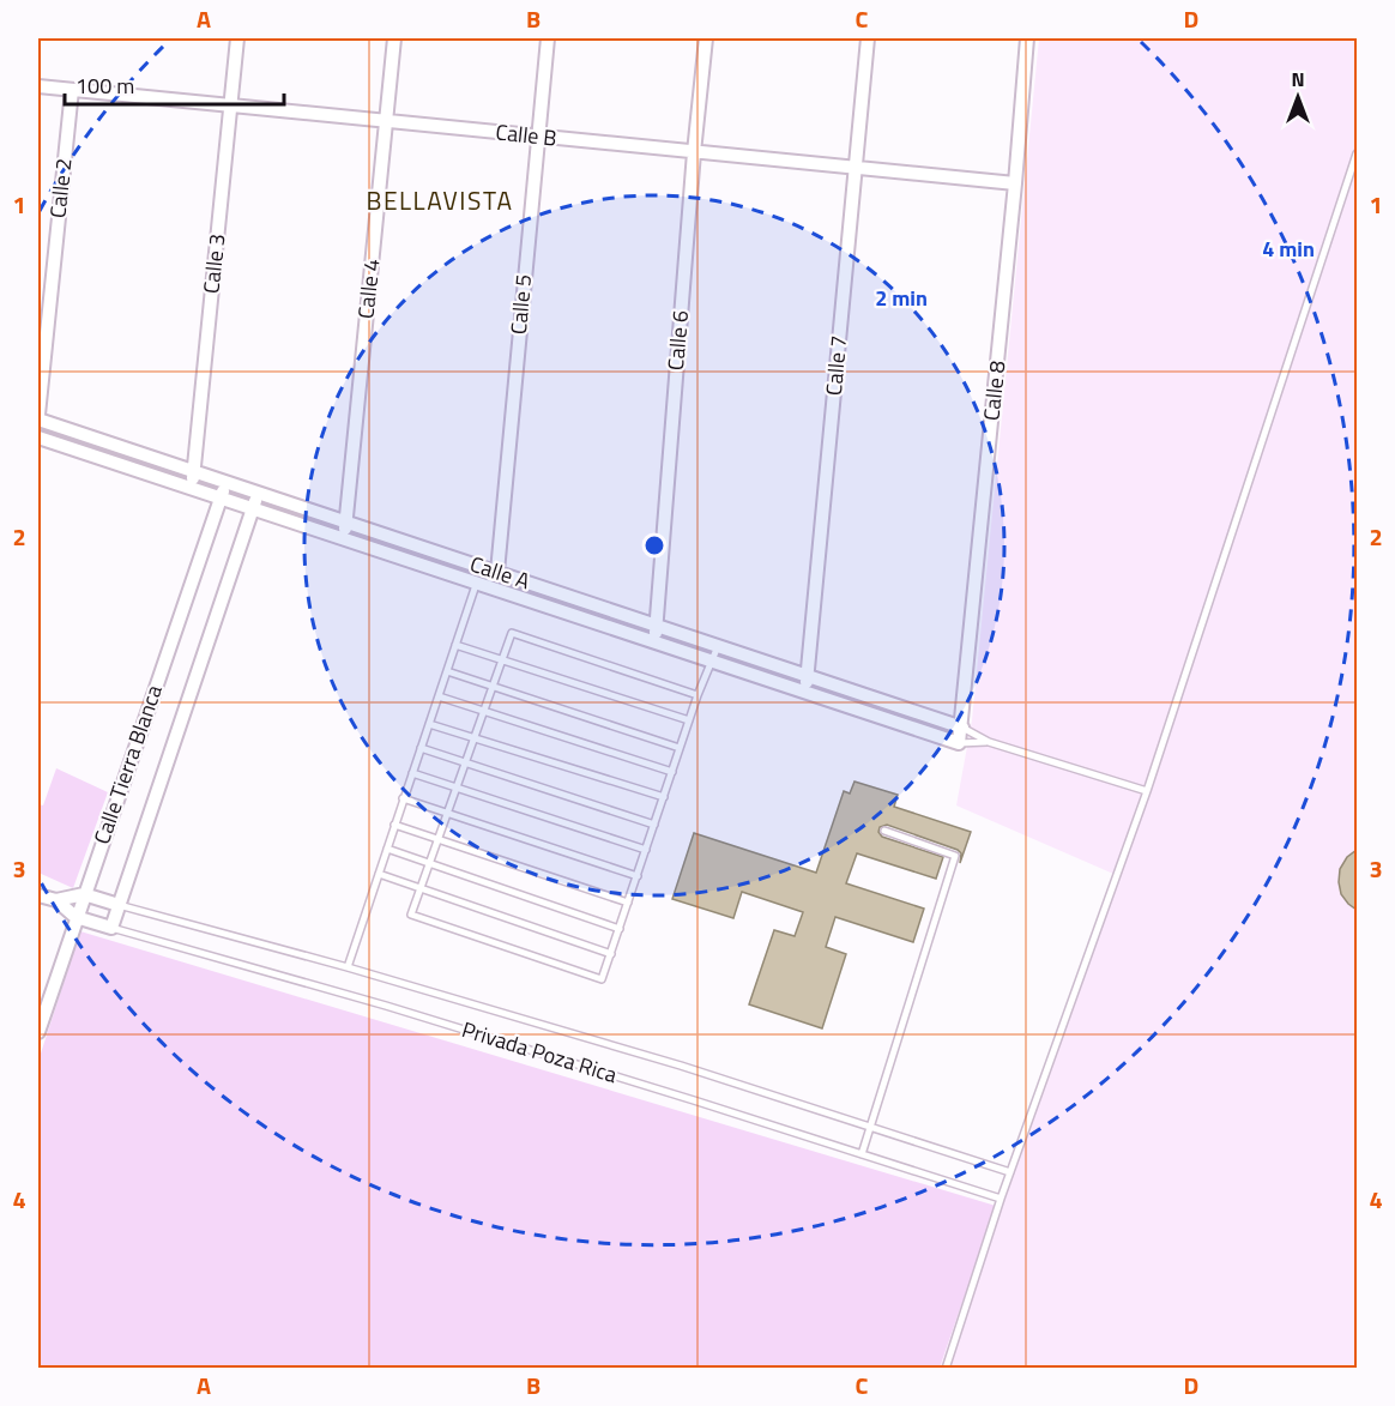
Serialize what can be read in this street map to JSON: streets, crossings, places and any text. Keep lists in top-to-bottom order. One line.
{"streets":{"street":["Calle B","Calle 2","Calle 3","Calle 4","Calle 5","Calle 6","Calle 7","Calle 8","Calle A","Calle Tierra Blanca","Privada Poza Rica"]},"crossings":[["Calle B","Calle 2"],["Calle B","Calle 3"],["Calle B","Calle 4"],["Calle B","Calle 5"],["Calle B","Calle 6"],["Calle B","Calle 7"],["Calle B","Calle 8"],["Calle 2","Calle A"],["Calle 3","Calle A"],["Calle 4","Calle A"],["Calle 5","Calle A"],["Calle 6","Calle A"],["Calle 7","Calle A"],["Calle 8","Calle A"],["Calle A","Calle Tierra Blanca"],["Calle Tierra Blanca","Privada Poza Rica"]],"districts":["BELLAVISTA"],"scale_bar":"100 m","north":"top","grid":{"columns":["A","B","C","D"],"rows":["1","2","3","4"]},"rings":["4 min","2 min"]}
